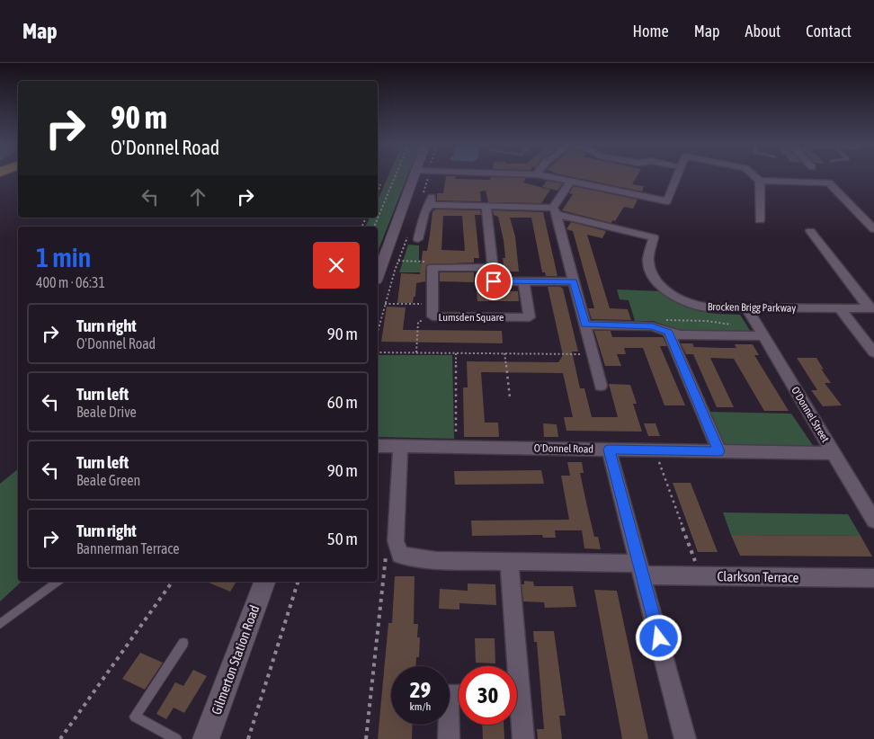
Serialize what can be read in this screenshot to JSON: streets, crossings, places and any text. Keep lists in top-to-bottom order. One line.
{"streets":{"street":["Brocken Brigg Parkway","Lumsden Square","O'Donnel Street","O'Donnel Road","Clarkson Terrace","Gilmerton Station Road"]},"crossings":[["Brocken Brigg Parkway","O'Donnel Street"],["O'Donnel Street","O'Donnel Road"]],"page":{"header":"Map","nav":["Home","Map","About","Contact"],"turn":["90 m","O'Donnel Road"],"heading":["1 min","400 m · 06:31"],"list":[{"name":"Turn right","note":"O'Donnel Road","value":"90 m"},{"name":"Turn left","note":"Beale Drive","value":"60 m"},{"name":"Turn left","note":"Beale Green","value":"90 m"},{"name":"Turn right","note":"Bannerman Terrace","value":"50 m"}],"speed":"29 km/h","limit":"30"}}
